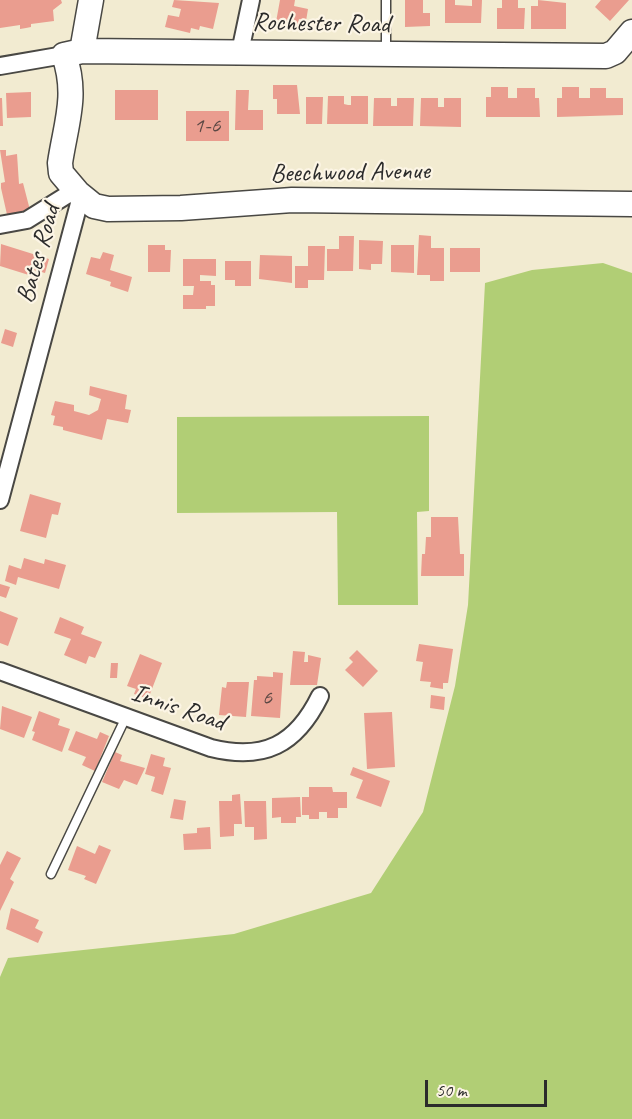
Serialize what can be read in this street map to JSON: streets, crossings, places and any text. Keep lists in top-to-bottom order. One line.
{"streets":{"street":["Rochester Road","Beechwood Avenue","Bates Road","Innis Road"]},"crossings":[["Beechwood Avenue","Bates Road"]],"house_numbers":["1-6","6"],"scale_bar":"50 m"}
